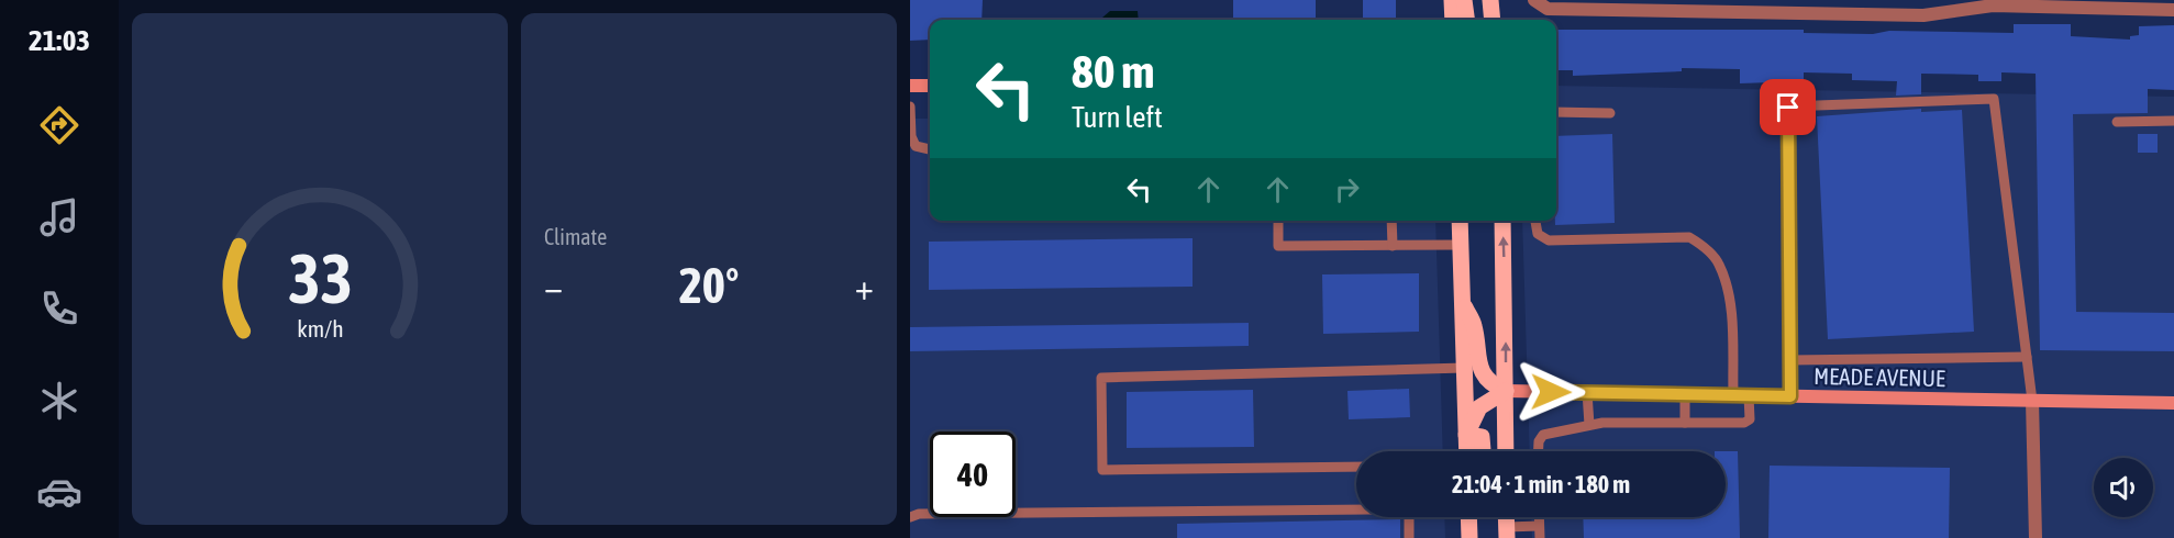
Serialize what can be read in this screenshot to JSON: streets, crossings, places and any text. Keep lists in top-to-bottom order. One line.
{"streets":{"street":["MEADE AVENUE"]},"page":{"tabs":"21:03","tile":"Climate","turn":["80 m","Turn left"],"heat":["−","20°","+"],"limit":"40","trip":"21:04 · 1 min · 180 m","gauge":["33","km/h"]}}
